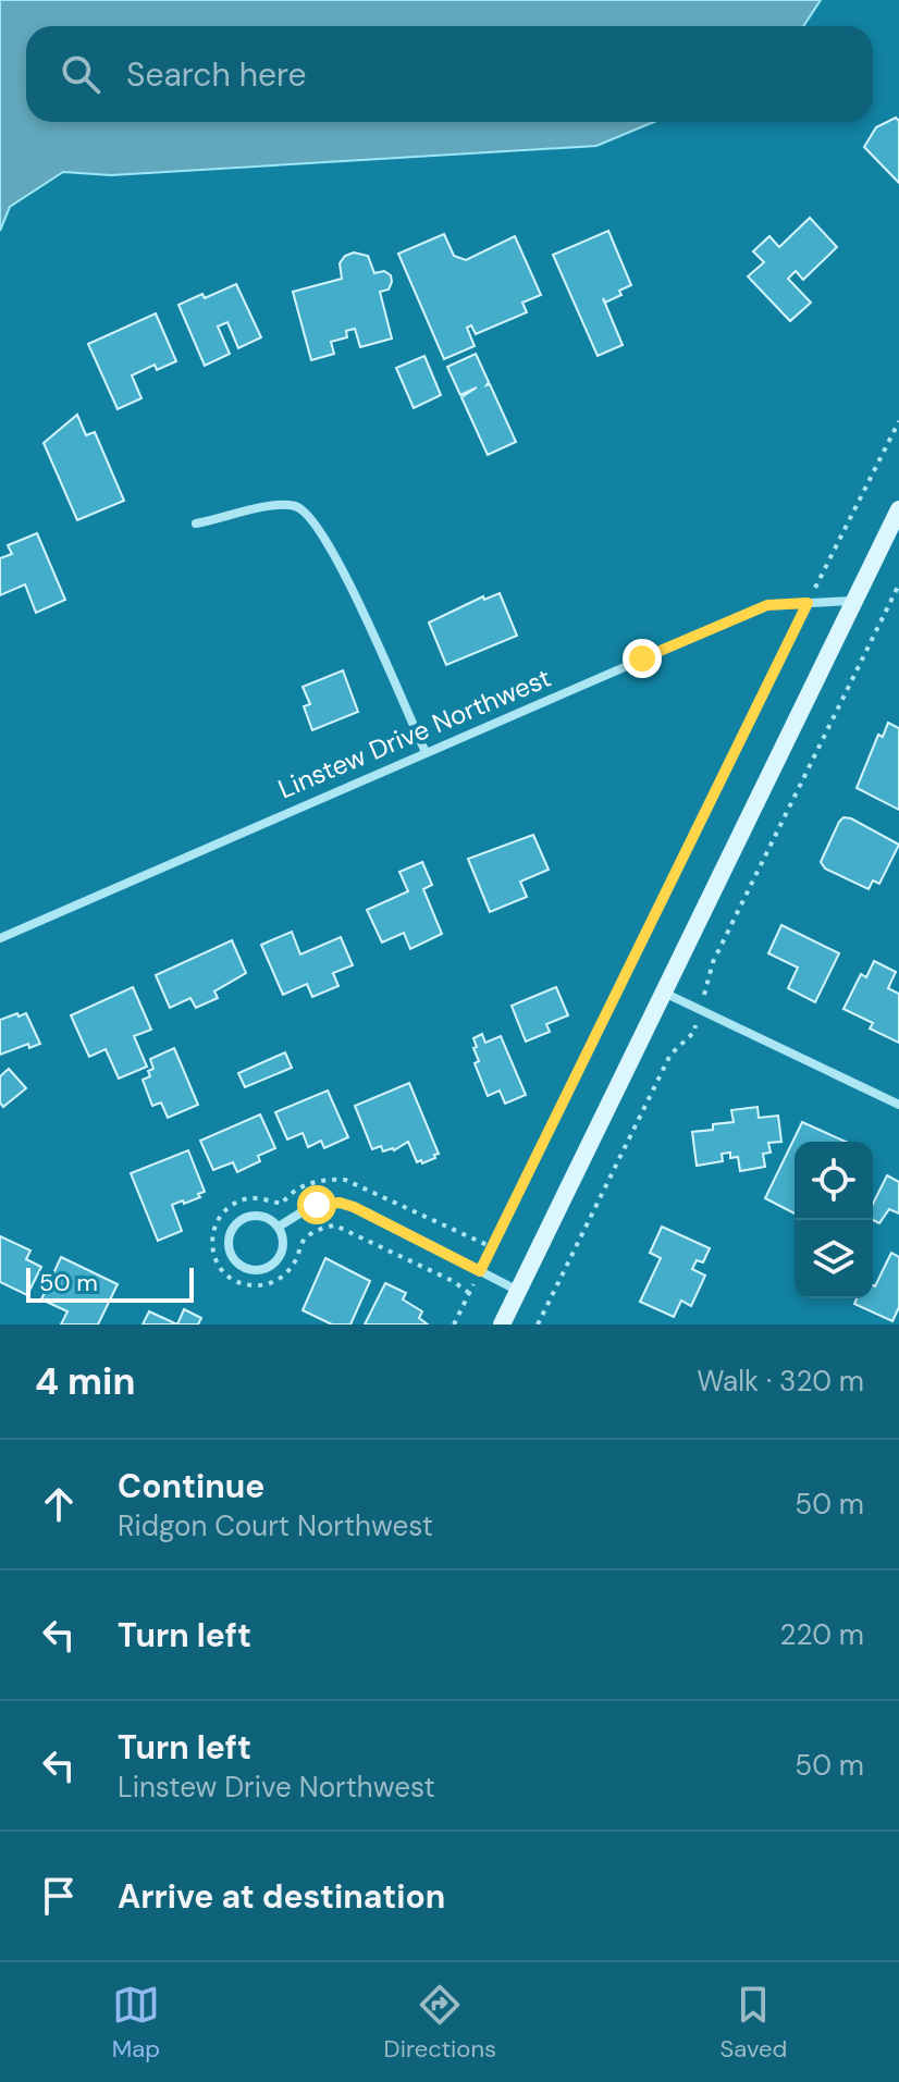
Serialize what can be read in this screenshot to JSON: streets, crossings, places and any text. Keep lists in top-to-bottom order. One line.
{"streets":{"street":["Linstew Drive Northwest"]},"scale_bar":"50 m","page":{"search":"Search here","scale":"50 m","heading":["4 min","Walk · 320 m"],"list":[["Continue","Ridgon Court Northwest","50 m"],["Turn left","220 m"],["Turn left","Linstew Drive Northwest","50 m"],"Arrive at destination"],"nav":["Map","Directions","Saved"]}}
